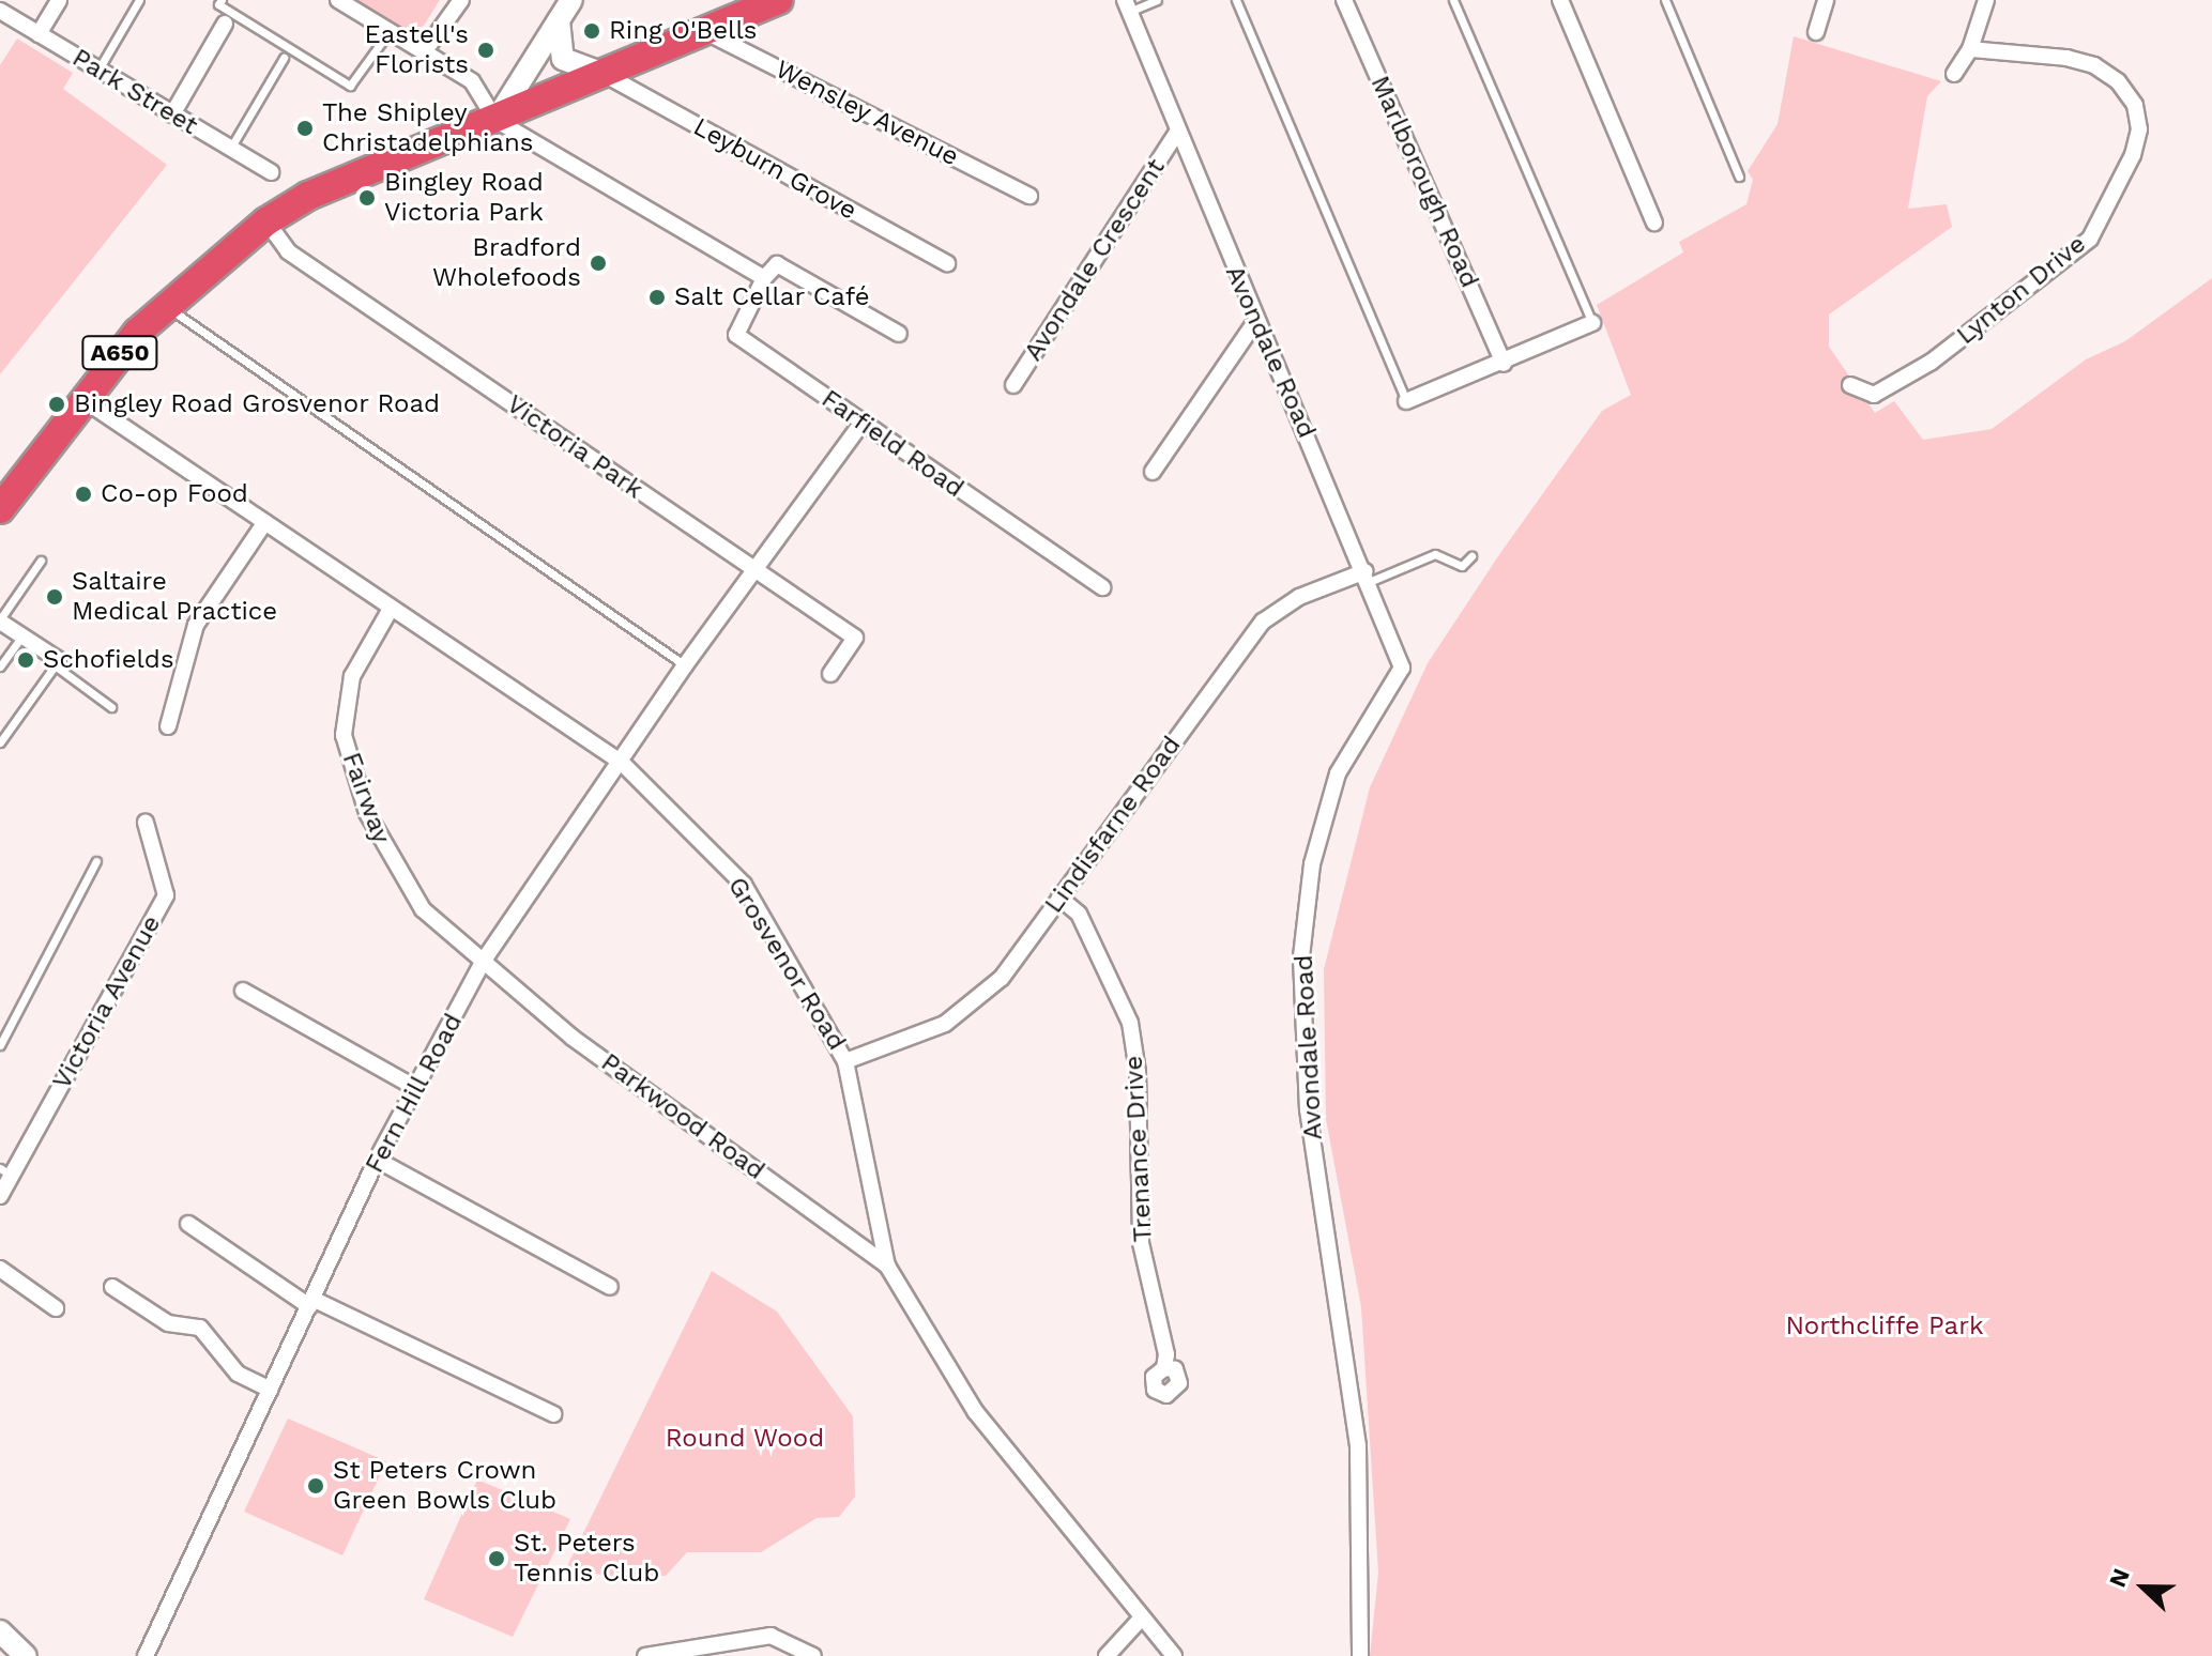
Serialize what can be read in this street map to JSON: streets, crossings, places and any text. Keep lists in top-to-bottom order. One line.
{"streets":{"highway":["A650"],"street":["Park Street","Wensley Avenue","Leyburn Grove","Marlborough Road","Avondale Crescent","Lynton Drive","Avondale Road","Farfield Road","Victoria Park","Fairway","Lindisfarne Road","Grosvenor Road","Victoria Avenue","Fern Hill Road","Parkwood Road","Trenance Drive"]},"crossings":[["Wensley Avenue","A650"],["Leyburn Grove","A650"],["Avondale Crescent","Avondale Road"],["Avondale Road","Lindisfarne Road"],["A650","Victoria Park"],["A650","Grosvenor Road"],["Farfield Road","Fern Hill Road"],["Victoria Park","Fern Hill Road"],["Fairway","Grosvenor Road"],["Fairway","Fern Hill Road"],["Fairway","Parkwood Road"],["Lindisfarne Road","Grosvenor Road"],["Lindisfarne Road","Trenance Drive"],["Grosvenor Road","Fern Hill Road"],["Grosvenor Road","Parkwood Road"],["Fern Hill Road","Parkwood Road"]],"parks":["Northcliffe Park","Round Wood"],"places":["Ring O'Bells","Eastell's Florists","The Shipley Christadelphians","Bingley Road Victoria Park","Bradford Wholefoods","Salt Cellar Café","Bingley Road Grosvenor Road","Co-op Food","Saltaire Medical Practice","Schofields","St Peters Crown Green Bowls Club","St. Peters Tennis Club"],"north":"left"}
